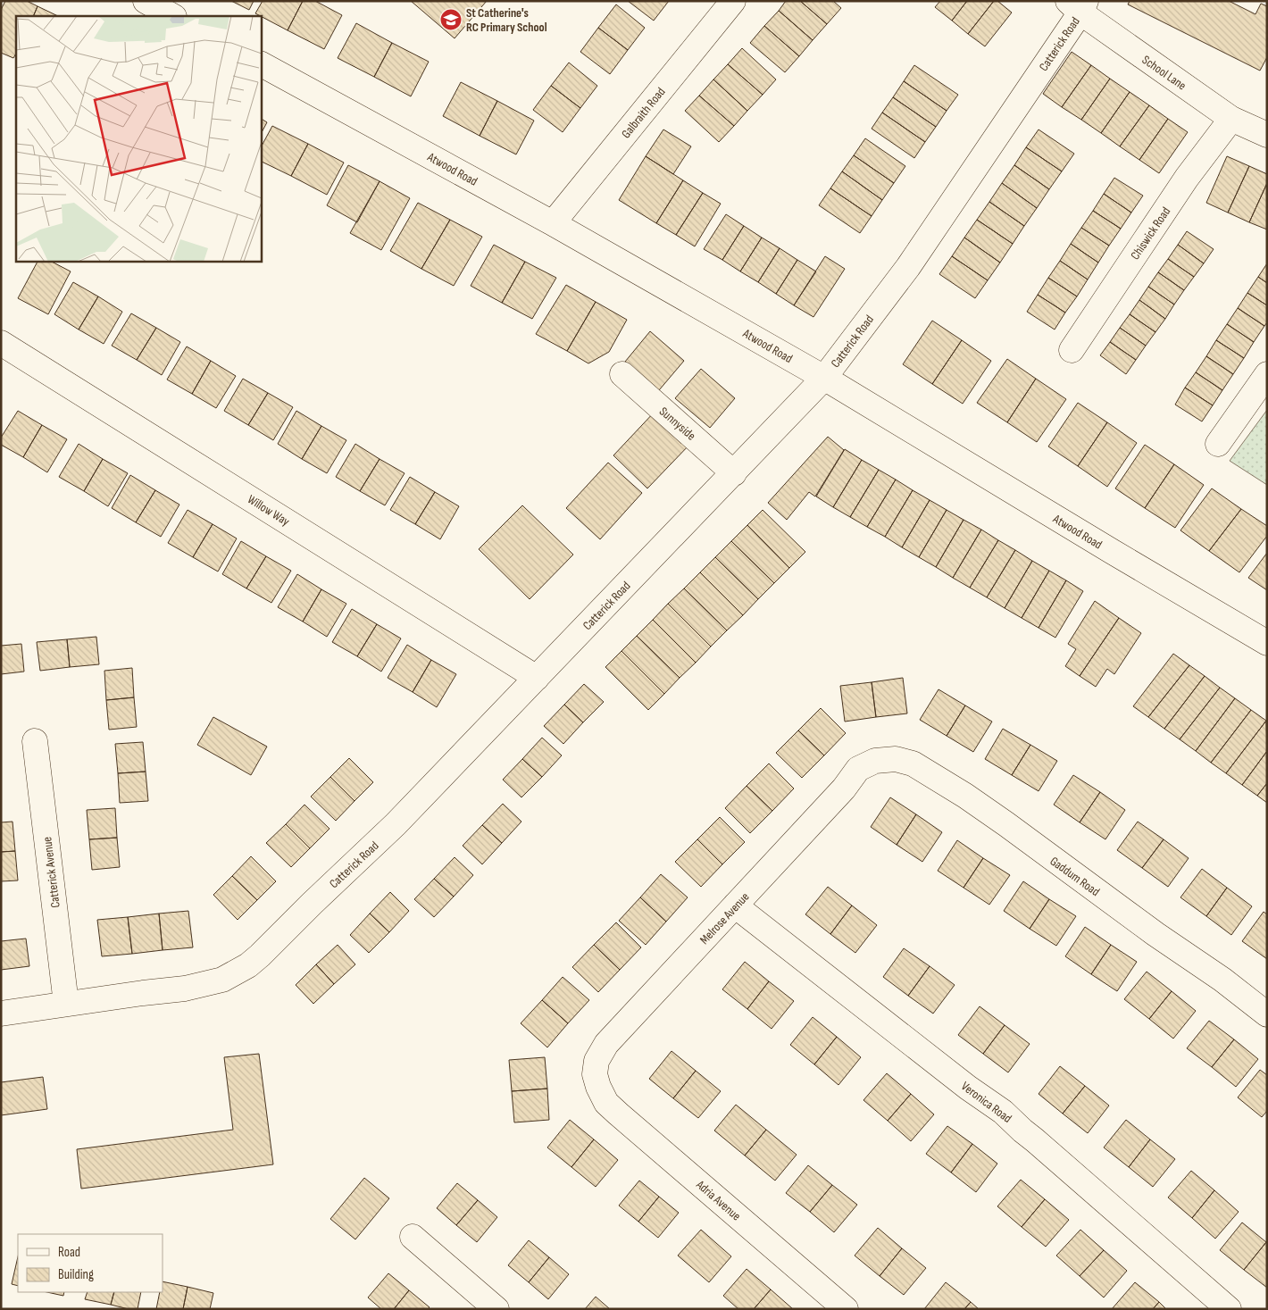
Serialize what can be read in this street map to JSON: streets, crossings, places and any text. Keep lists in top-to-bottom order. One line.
{"streets":{"street":["Catterick Road","School Lane","Galbraith Road","Atwood Road","Chiswick Road","Sunnyside","Willow Way","Catterick Avenue","Gaddum Road","Melrose Avenue","Veronica Road","Adria Avenue"]},"crossings":[["Catterick Road","School Lane"],["Catterick Road","Atwood Road"],["Catterick Road","Sunnyside"],["Catterick Road","Willow Way"],["Catterick Road","Catterick Avenue"],["School Lane","Chiswick Road"],["Galbraith Road","Atwood Road"],["Gaddum Road","Melrose Avenue"],["Melrose Avenue","Veronica Road"],["Melrose Avenue","Adria Avenue"]],"places":{"school or university":["St Catherine's RC Primary School"]},"legend":["Road","Building"]}
